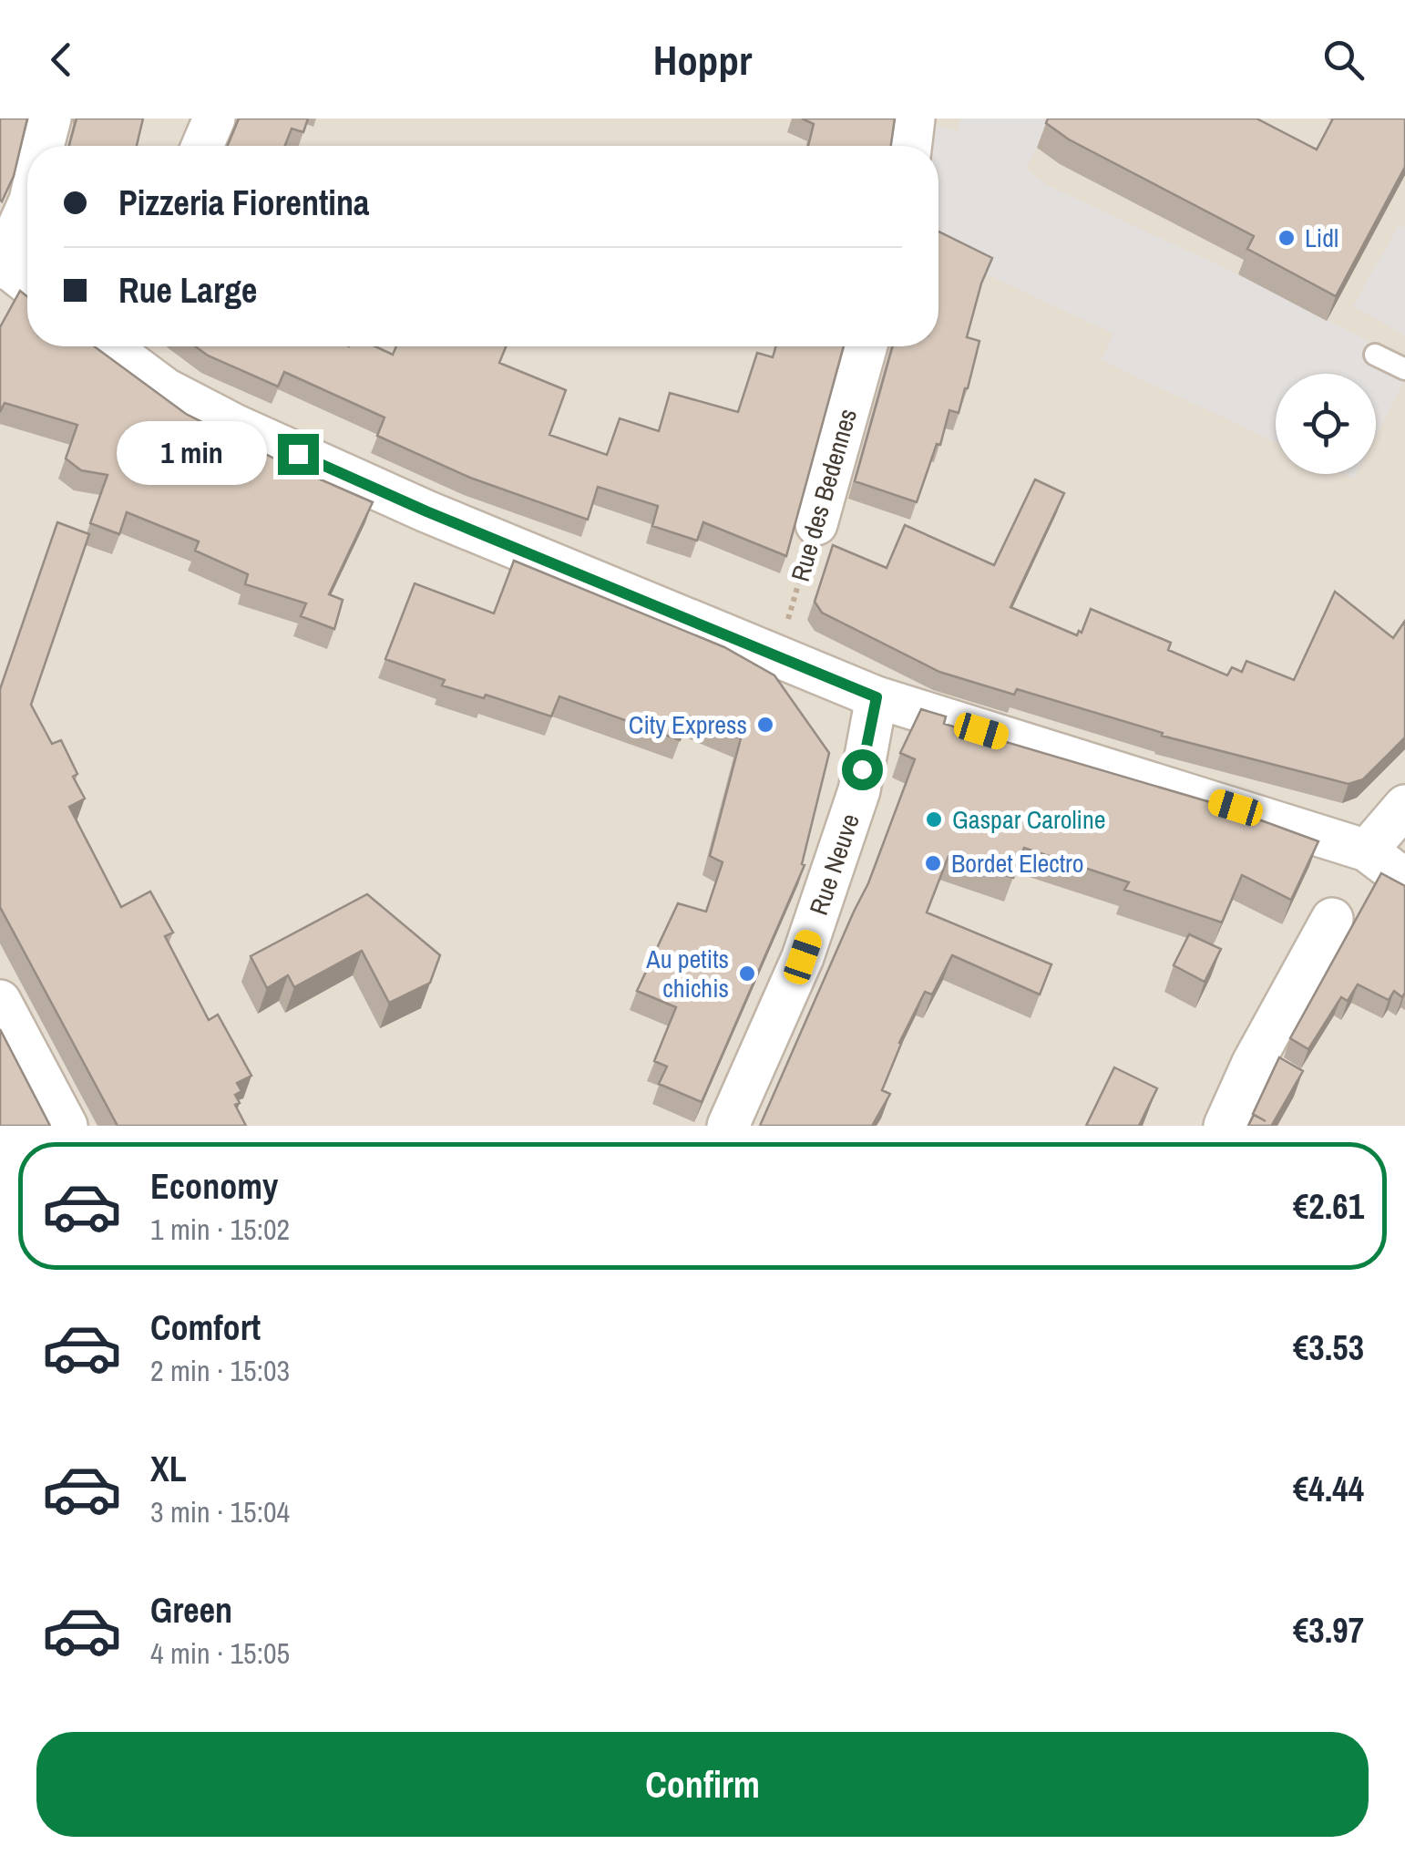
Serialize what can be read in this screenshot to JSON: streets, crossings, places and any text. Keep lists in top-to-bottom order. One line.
{"streets":{"street":["Rue des Bedennes","Rue Neuve"]},"places":["Lidl","City Express","Gaspar Caroline","Bordet Electro","Au petits chichis"],"page":{"header":"Hoppr","banner":["Pizzeria Fiorentina","Rue Large"],"bubble":"1 min","list":[{"name":"Economy","note":"1 min · 15:02","value":"€2.61"},{"name":"Comfort","note":"2 min · 15:03","value":"€3.53"},{"name":"XL","note":"3 min · 15:04","value":"€4.44"},{"name":"Green","note":"4 min · 15:05","value":"€3.97"}],"buttons":"Confirm"}}
